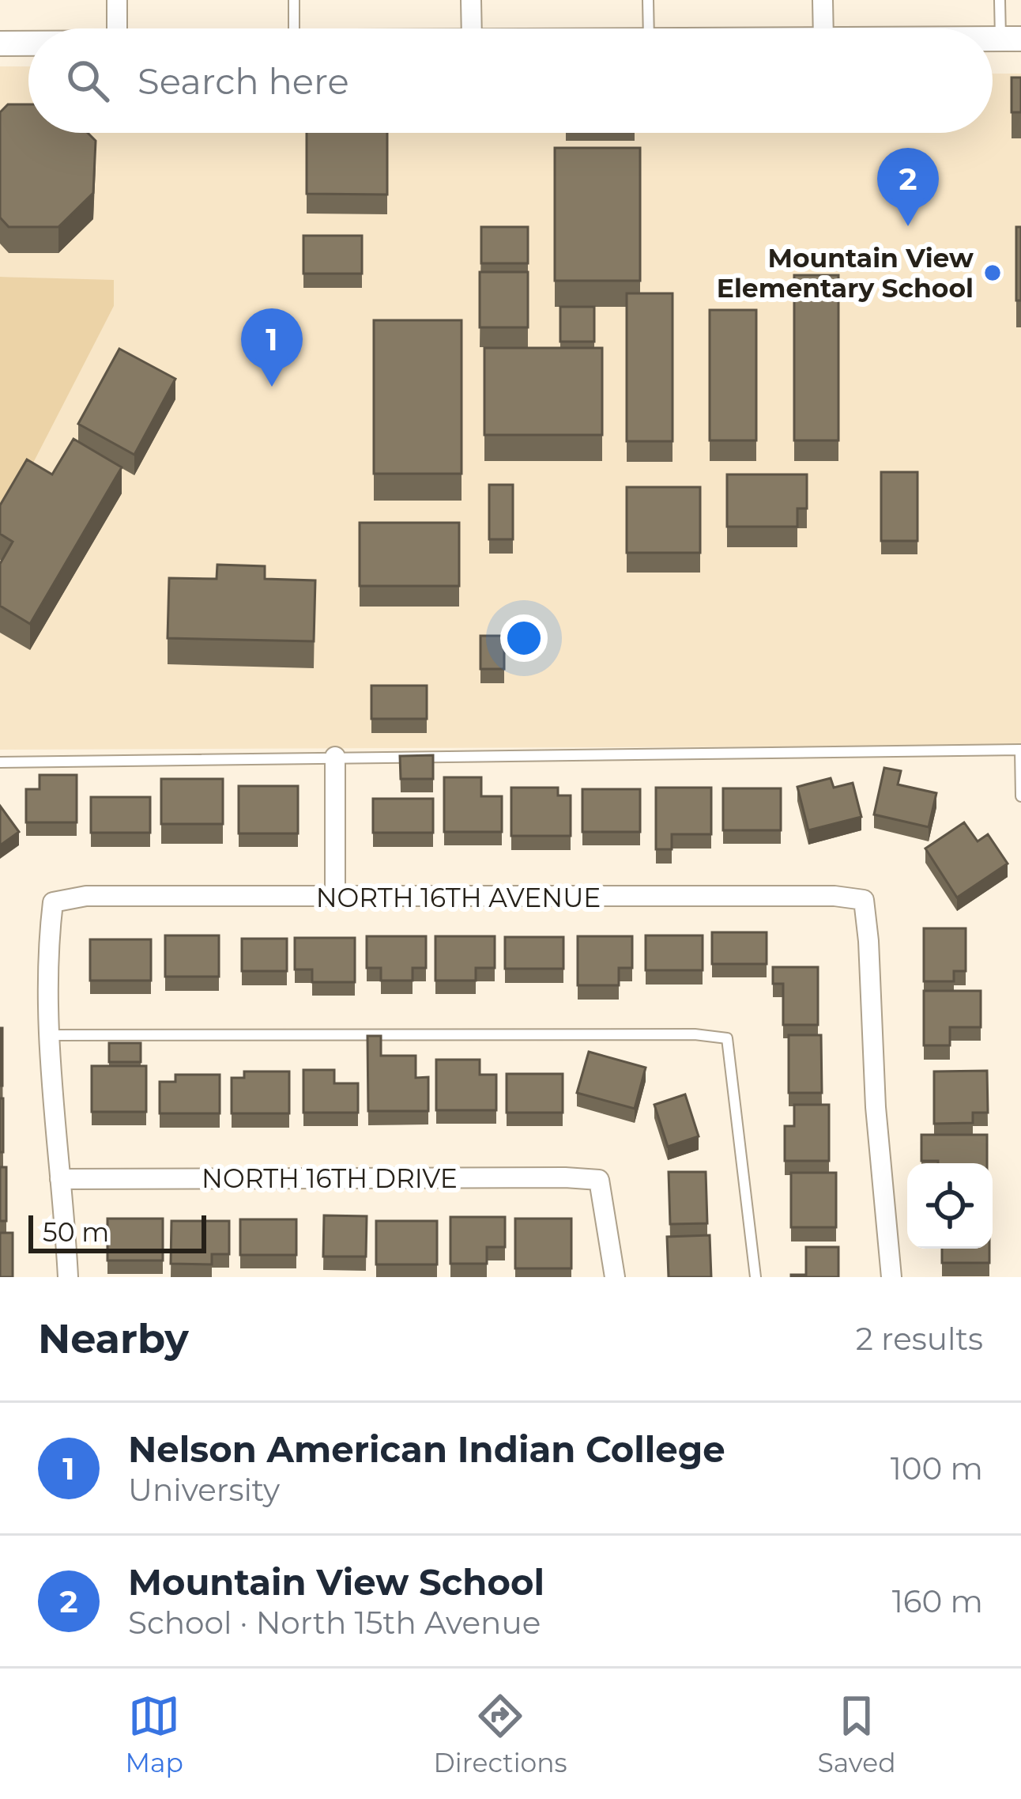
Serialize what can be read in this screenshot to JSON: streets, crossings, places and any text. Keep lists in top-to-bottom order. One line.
{"streets":{"street":["NORTH 16TH AVENUE","NORTH 16TH DRIVE"]},"places":["Mountain View Elementary School"],"scale_bar":"50 m","page":{"search":"Search here","pins":["2","1"],"scale":"50 m","heading":["Nearby","2 results"],"list":[{"mark":"1","name":"Nelson American Indian College","note":"University","value":"100 m"},{"mark":"2","name":"Mountain View School","note":"School · North 15th Avenue","value":"160 m"}],"nav":["Map","Directions","Saved"]}}
